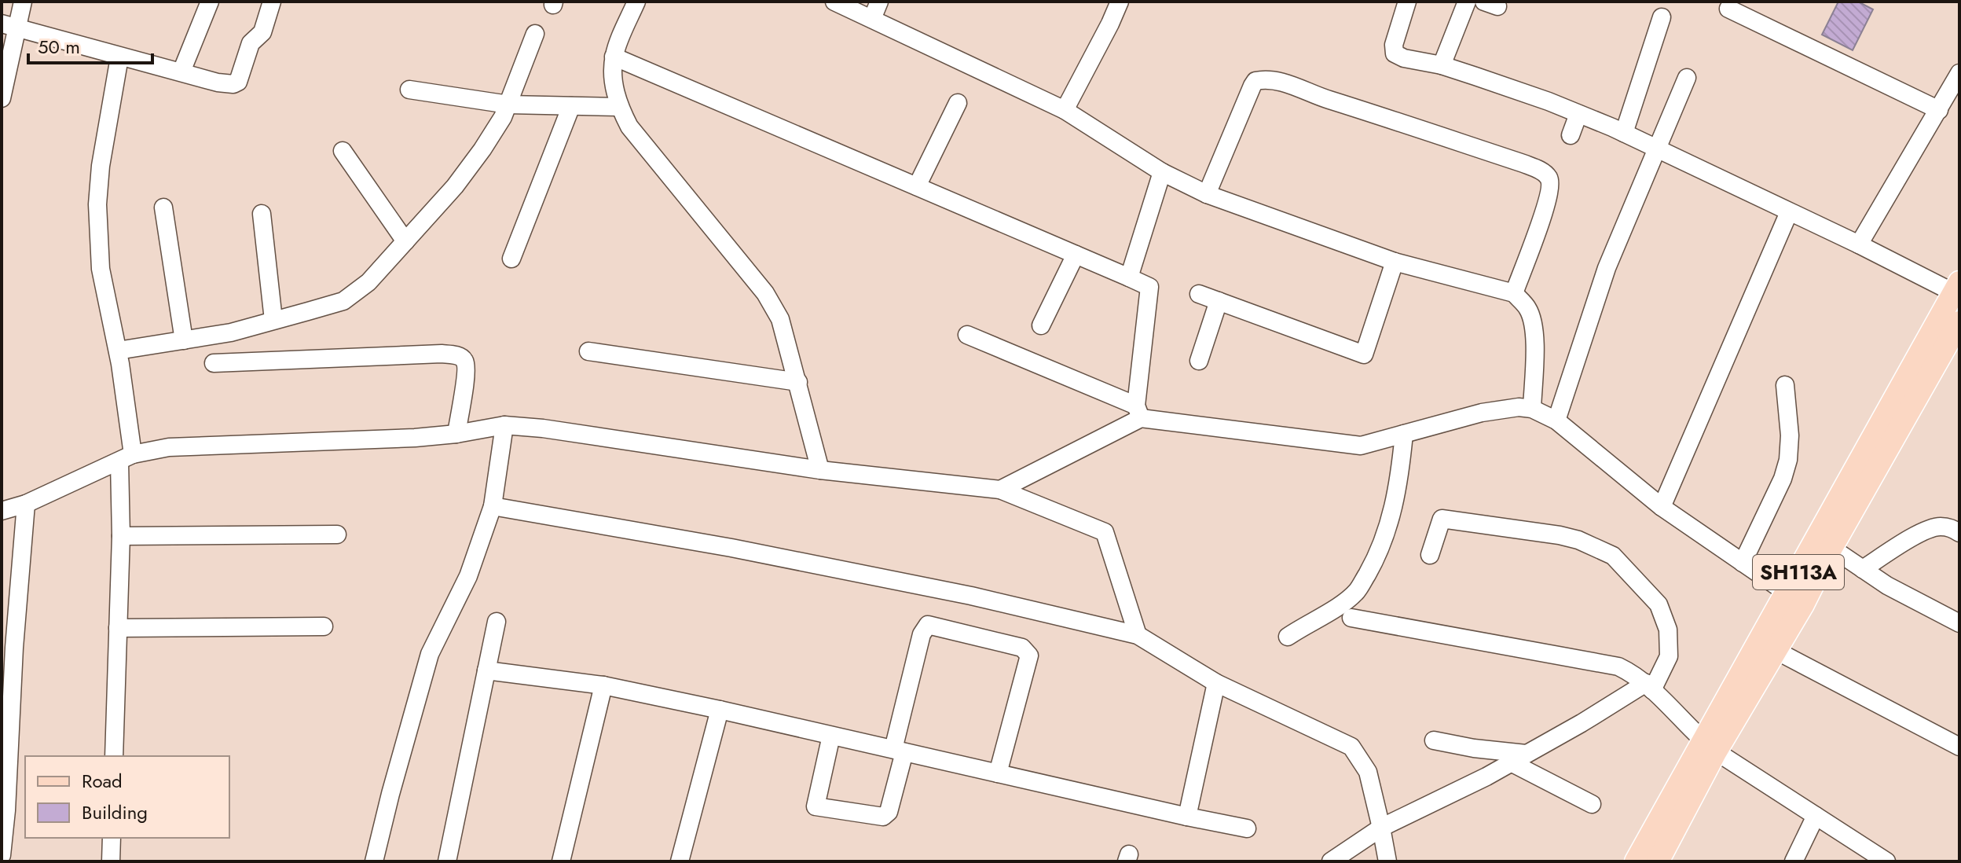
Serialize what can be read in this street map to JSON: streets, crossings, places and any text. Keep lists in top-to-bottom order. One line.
{"streets":{"main road":["SH113A"]},"legend":["Road","Building"],"scale_bar":"50 m"}
